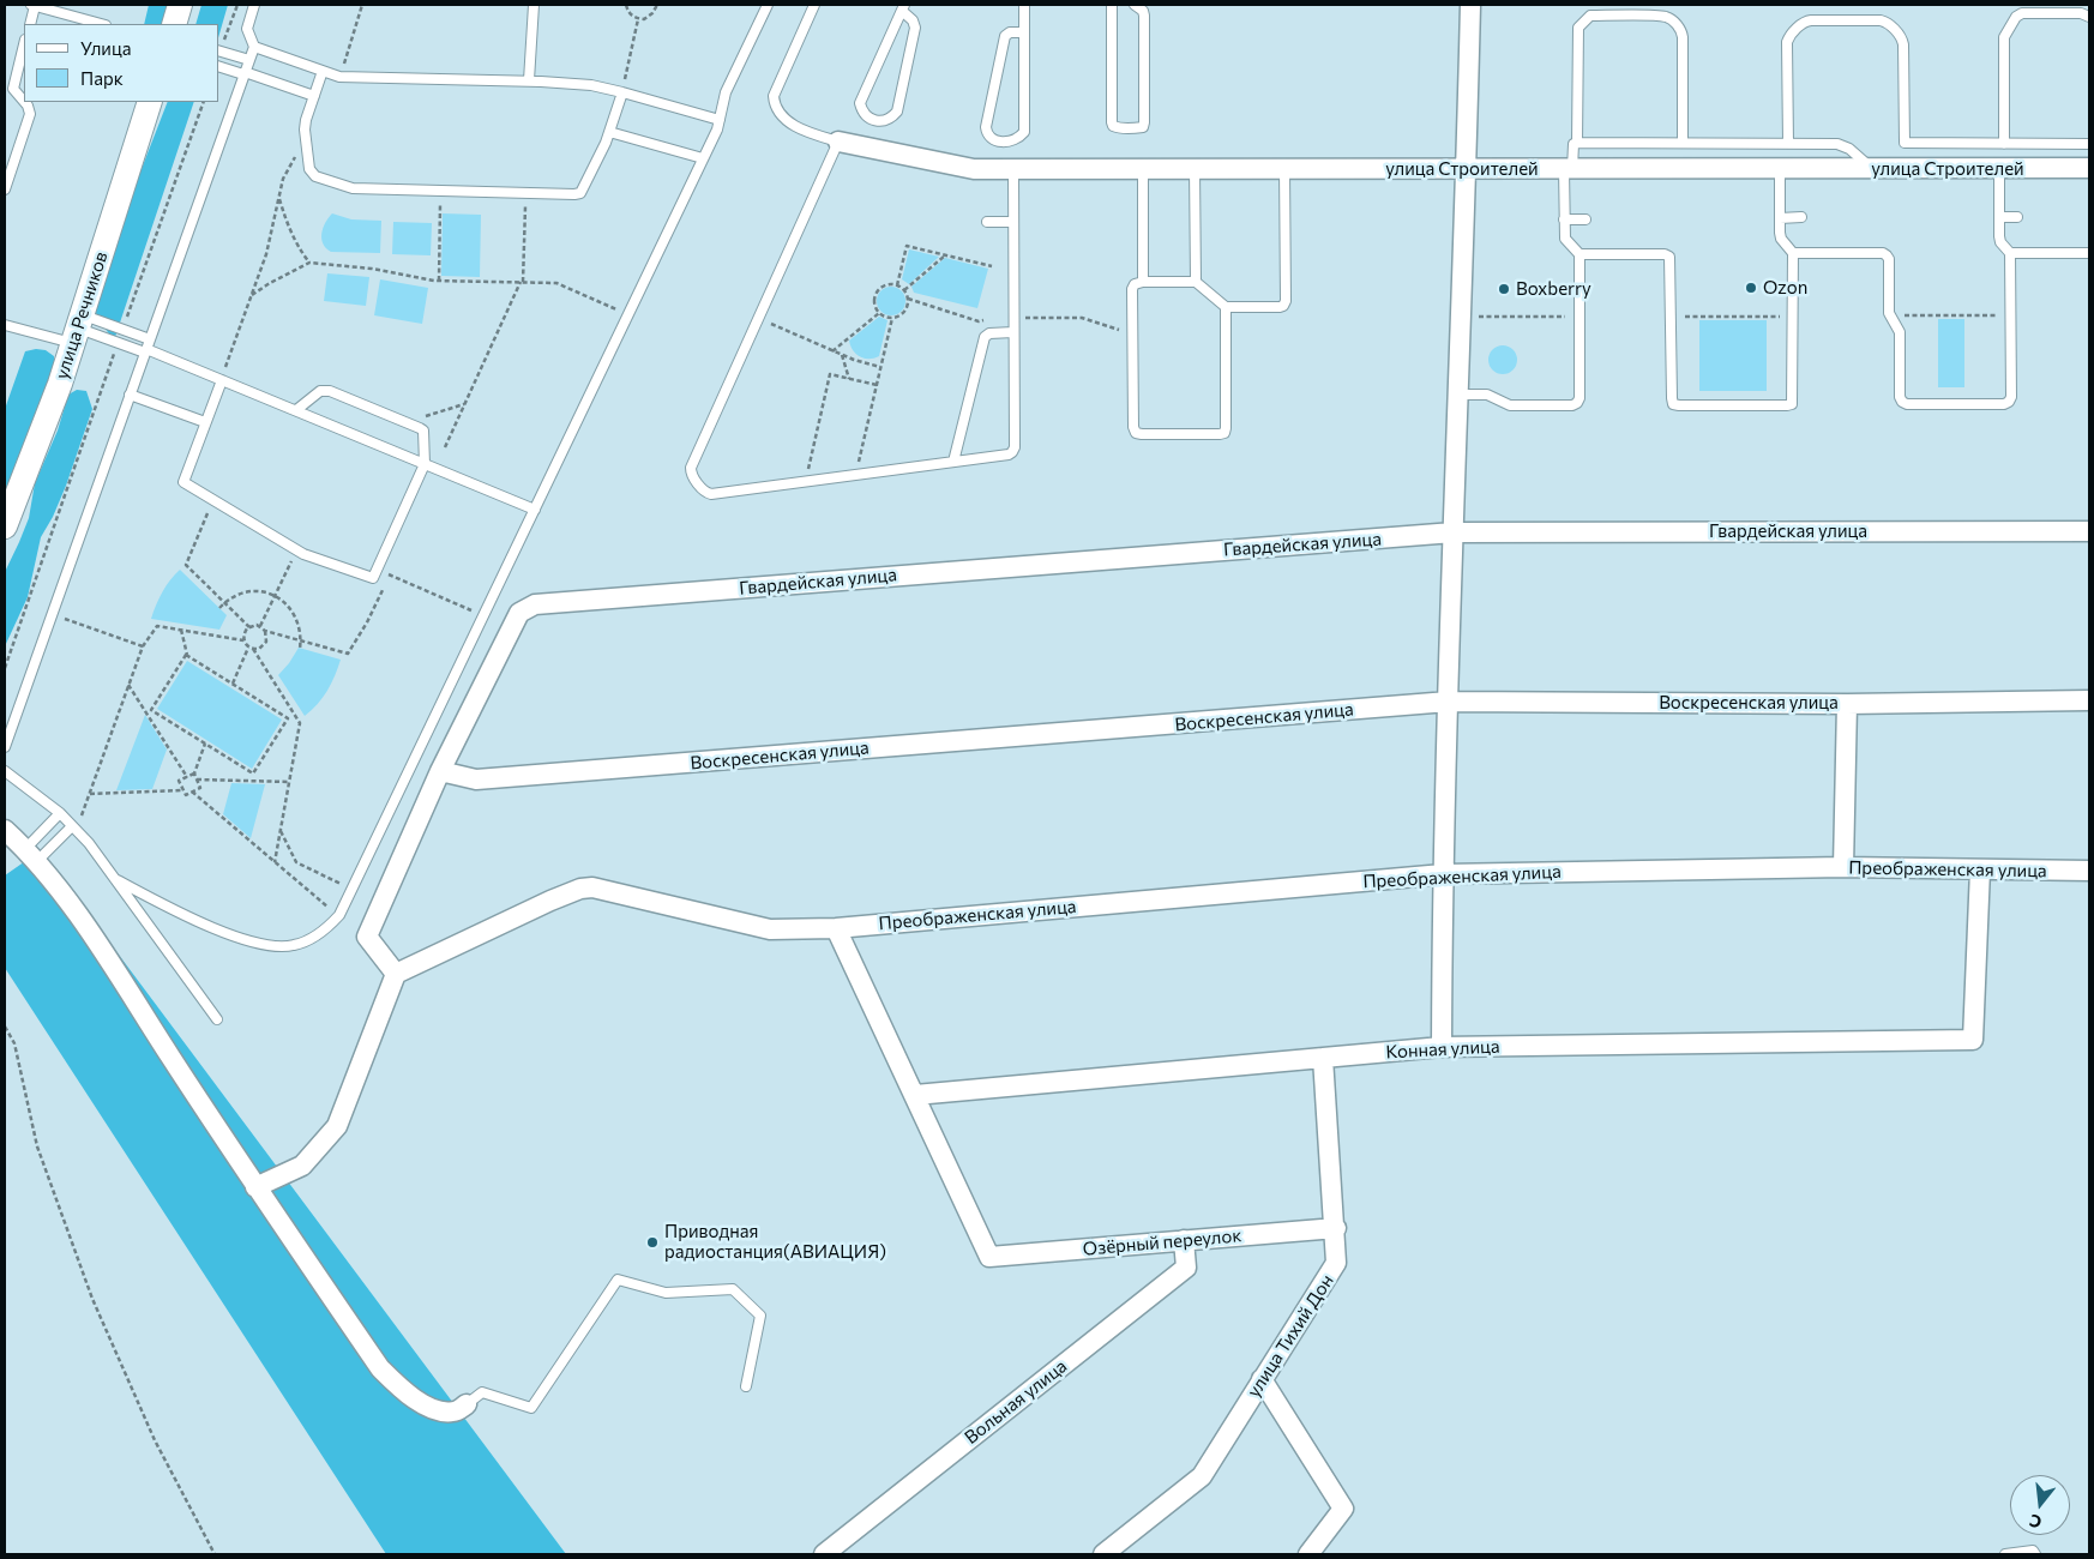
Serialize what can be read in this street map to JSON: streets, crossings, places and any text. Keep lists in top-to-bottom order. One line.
{"streets":{"street":["улица Строителей","улица Речников","Гвардейская улица","Воскресенская улица","Преображенская улица","Конная улица","Озёрный переулок","улица Тихий Дон","Вольная улица"]},"crossings":[["Гвардейская улица","Воскресенская улица"],["Преображенская улица","Конная улица"],["Конная улица","Озёрный переулок"],["Конная улица","улица Тихий Дон"],["Озёрный переулок","улица Тихий Дон"],["Озёрный переулок","Вольная улица"]],"places":["Ozon","Boxberry","Приводная радиостанция(АВИАЦИЯ)"],"legend":["Улица","Парк"],"north":"bottom"}
